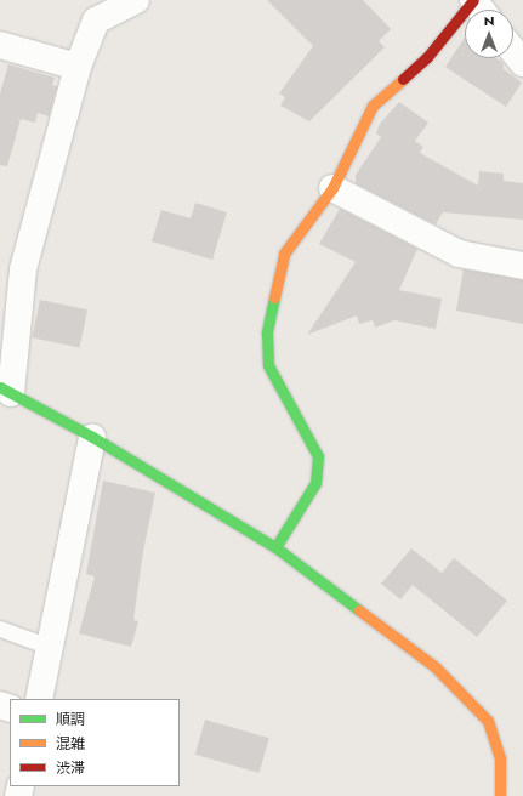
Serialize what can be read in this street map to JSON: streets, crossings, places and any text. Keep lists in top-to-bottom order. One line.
{"legend":["順調","混雑","渋滞"],"north":"top"}
